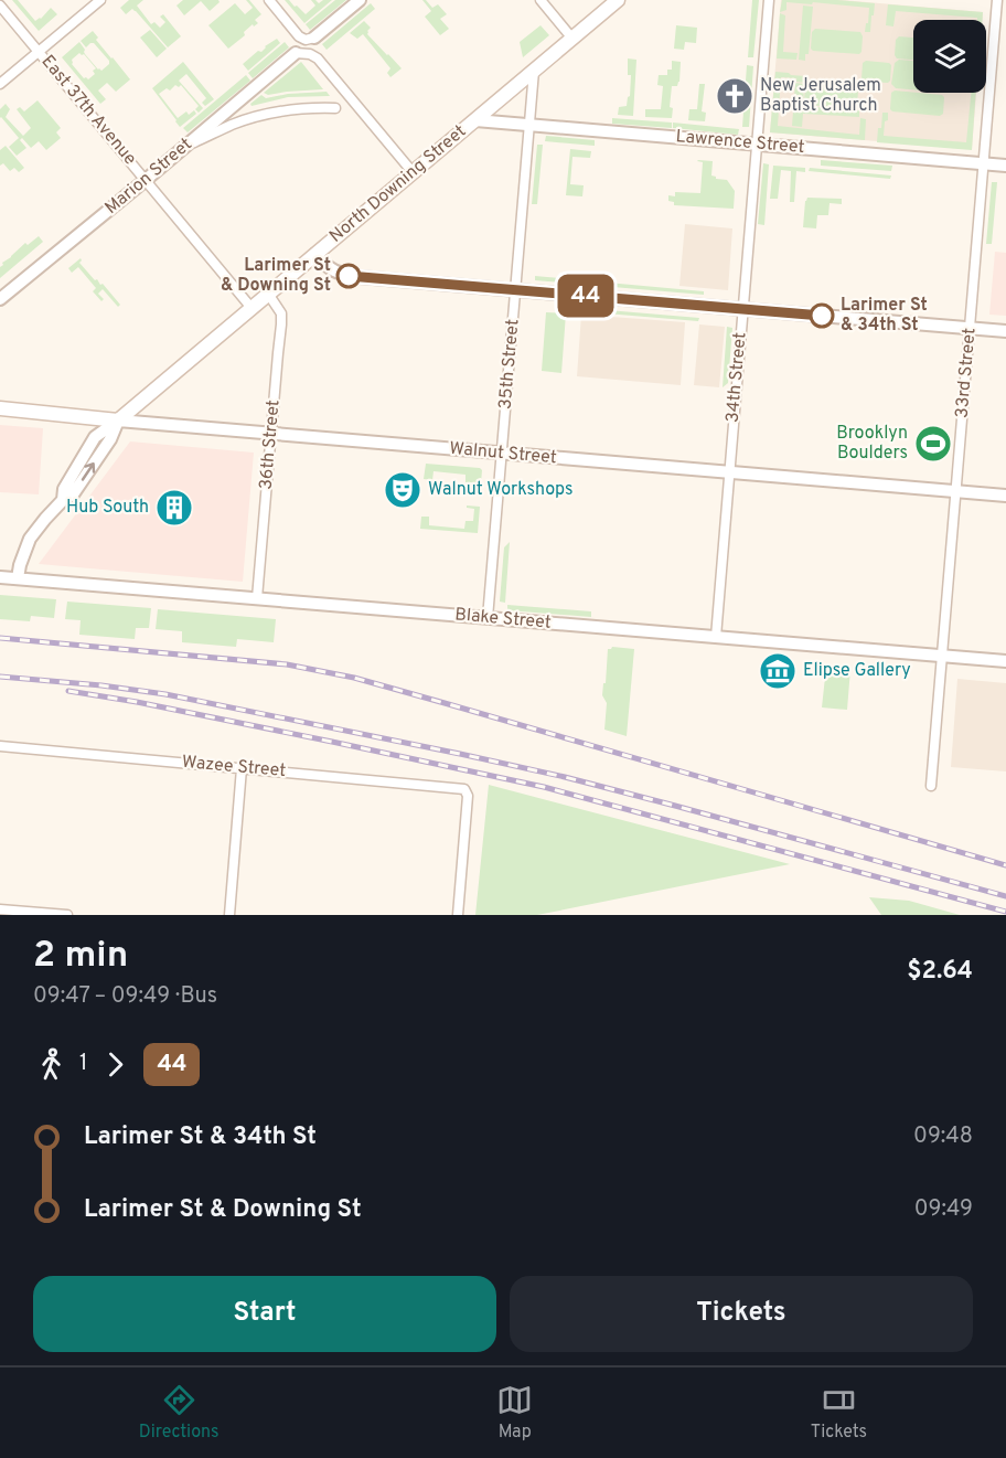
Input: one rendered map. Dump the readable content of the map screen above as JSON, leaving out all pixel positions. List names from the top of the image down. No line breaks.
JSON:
{"streets":{"main road":["North Downing Street","Walnut Street"],"street":["East 37th Avenue","Lawrence Street","Marion Street","35th Street","33rd Street","34th Street","36th Street","Blake Street","Wazee Street"]},"crossings":[["East 37th Avenue","Marion Street"],["East 37th Avenue","North Downing Street"],["Lawrence Street","North Downing Street"],["Lawrence Street","35th Street"],["Lawrence Street","33rd Street"],["Lawrence Street","34th Street"],["North Downing Street","35th Street"],["North Downing Street","36th Street"],["North Downing Street","Walnut Street"],["North Downing Street","Blake Street"],["35th Street","Walnut Street"],["35th Street","Blake Street"],["33rd Street","Walnut Street"],["33rd Street","Blake Street"],["34th Street","Walnut Street"],["34th Street","Blake Street"],["36th Street","Walnut Street"],["36th Street","Blake Street"]],"places":{"church":["New Jerusalem Baptist Church"],"other":["Larimer St & Downing St","Larimer St & 34th St"],"sports":["Brooklyn Boulders"],"theatre":["Walnut Workshops"],"building":["Hub South"],"museum":["Elipse Gallery"]},"lines":["bus line 44"],"page":{"on_map":"44","heading":["2 min","09:47 – 09:49 · Bus","$2.64"],"legs":["1","44"],"list":[{"name":"Larimer St & 34th St","value":"09:48"},{"name":"Larimer St & Downing St","value":"09:49"}],"buttons":["Start","Tickets"],"tabs":["Directions","Map","Tickets"]}}
